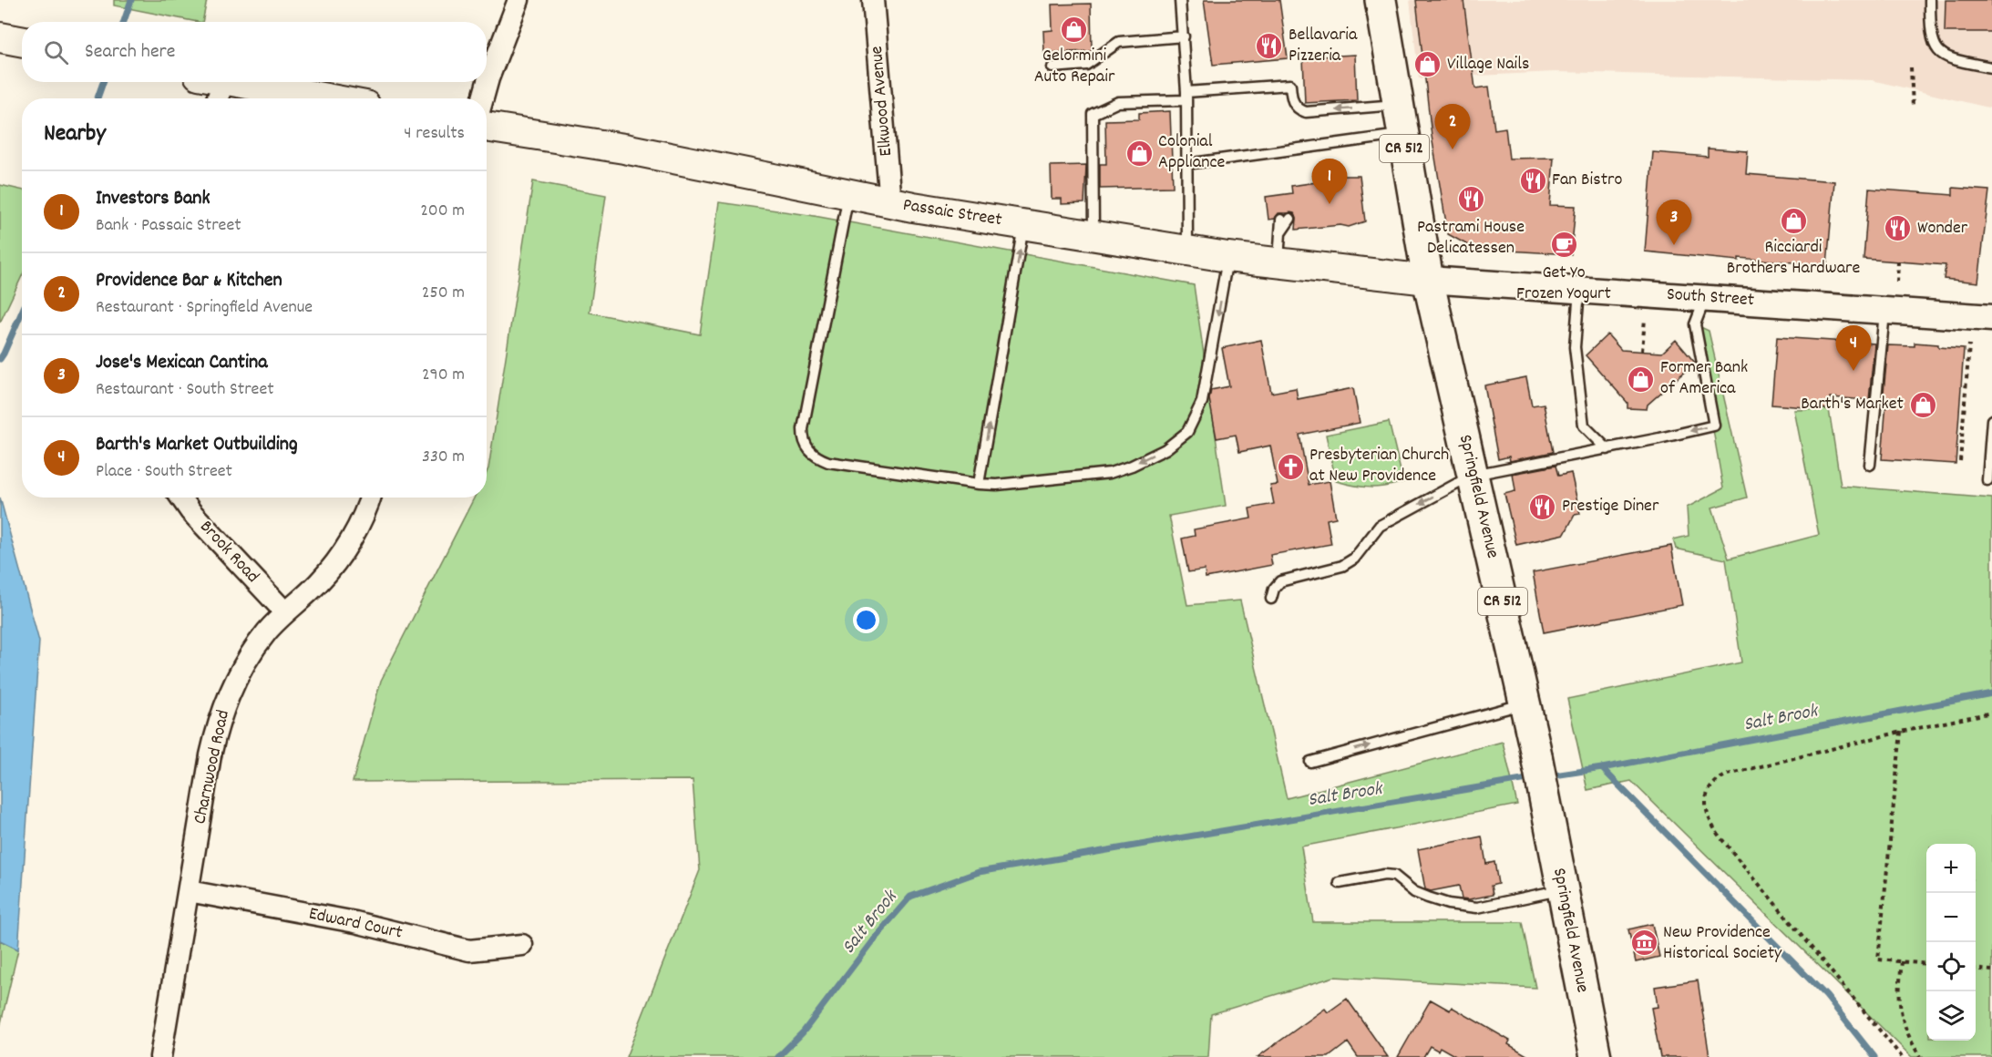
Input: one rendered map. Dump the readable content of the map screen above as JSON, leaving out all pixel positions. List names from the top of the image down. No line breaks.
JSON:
{"streets":{"main road":["CR 512","Passaic Street","Springfield Avenue"],"street":["Elkwood Avenue","South Street","Brook Road","Charnwood Road","Edward Court"]},"crossings":[["Elkwood Avenue","Passaic Street"],["Passaic Street","South Street"],["Passaic Street","Springfield Avenue"],["South Street","Springfield Avenue"],["Brook Road","Charnwood Road"],["Charnwood Road","Edward Court"]],"water":["Salt Brook"],"places":{"shop":["Gelormini Auto Repair","Village Nails","Colonial Appliance","Ricciardi Brothers Hardware","Former Bank of America","Barth's Market"],"restaurant":["Bellavaria Pizzeria","Fan Bistro","Pastrami House Delicatessen","Wonder","Prestige Diner"],"cafe":["Get Yo Frozen Yogurt"],"church":["Presbyterian Church at New Providence"],"museum":["New Providence Historical Society"]},"page":{"search":"Search here","heading":["Nearby","4 results"],"pins":["2","1","3","4"],"list":[{"mark":"1","name":"Investors Bank","note":"Bank · Passaic Street","value":"200 m"},{"mark":"2","name":"Providence Bar & Kitchen","note":"Restaurant · Springfield Avenue","value":"250 m"},{"mark":"3","name":"Jose's Mexican Cantina","note":"Restaurant · South Street","value":"290 m"},{"mark":"4","name":"Barth's Market Outbuilding","note":"Place · South Street","value":"330 m"}],"map_buttons":["+","−"]}}
